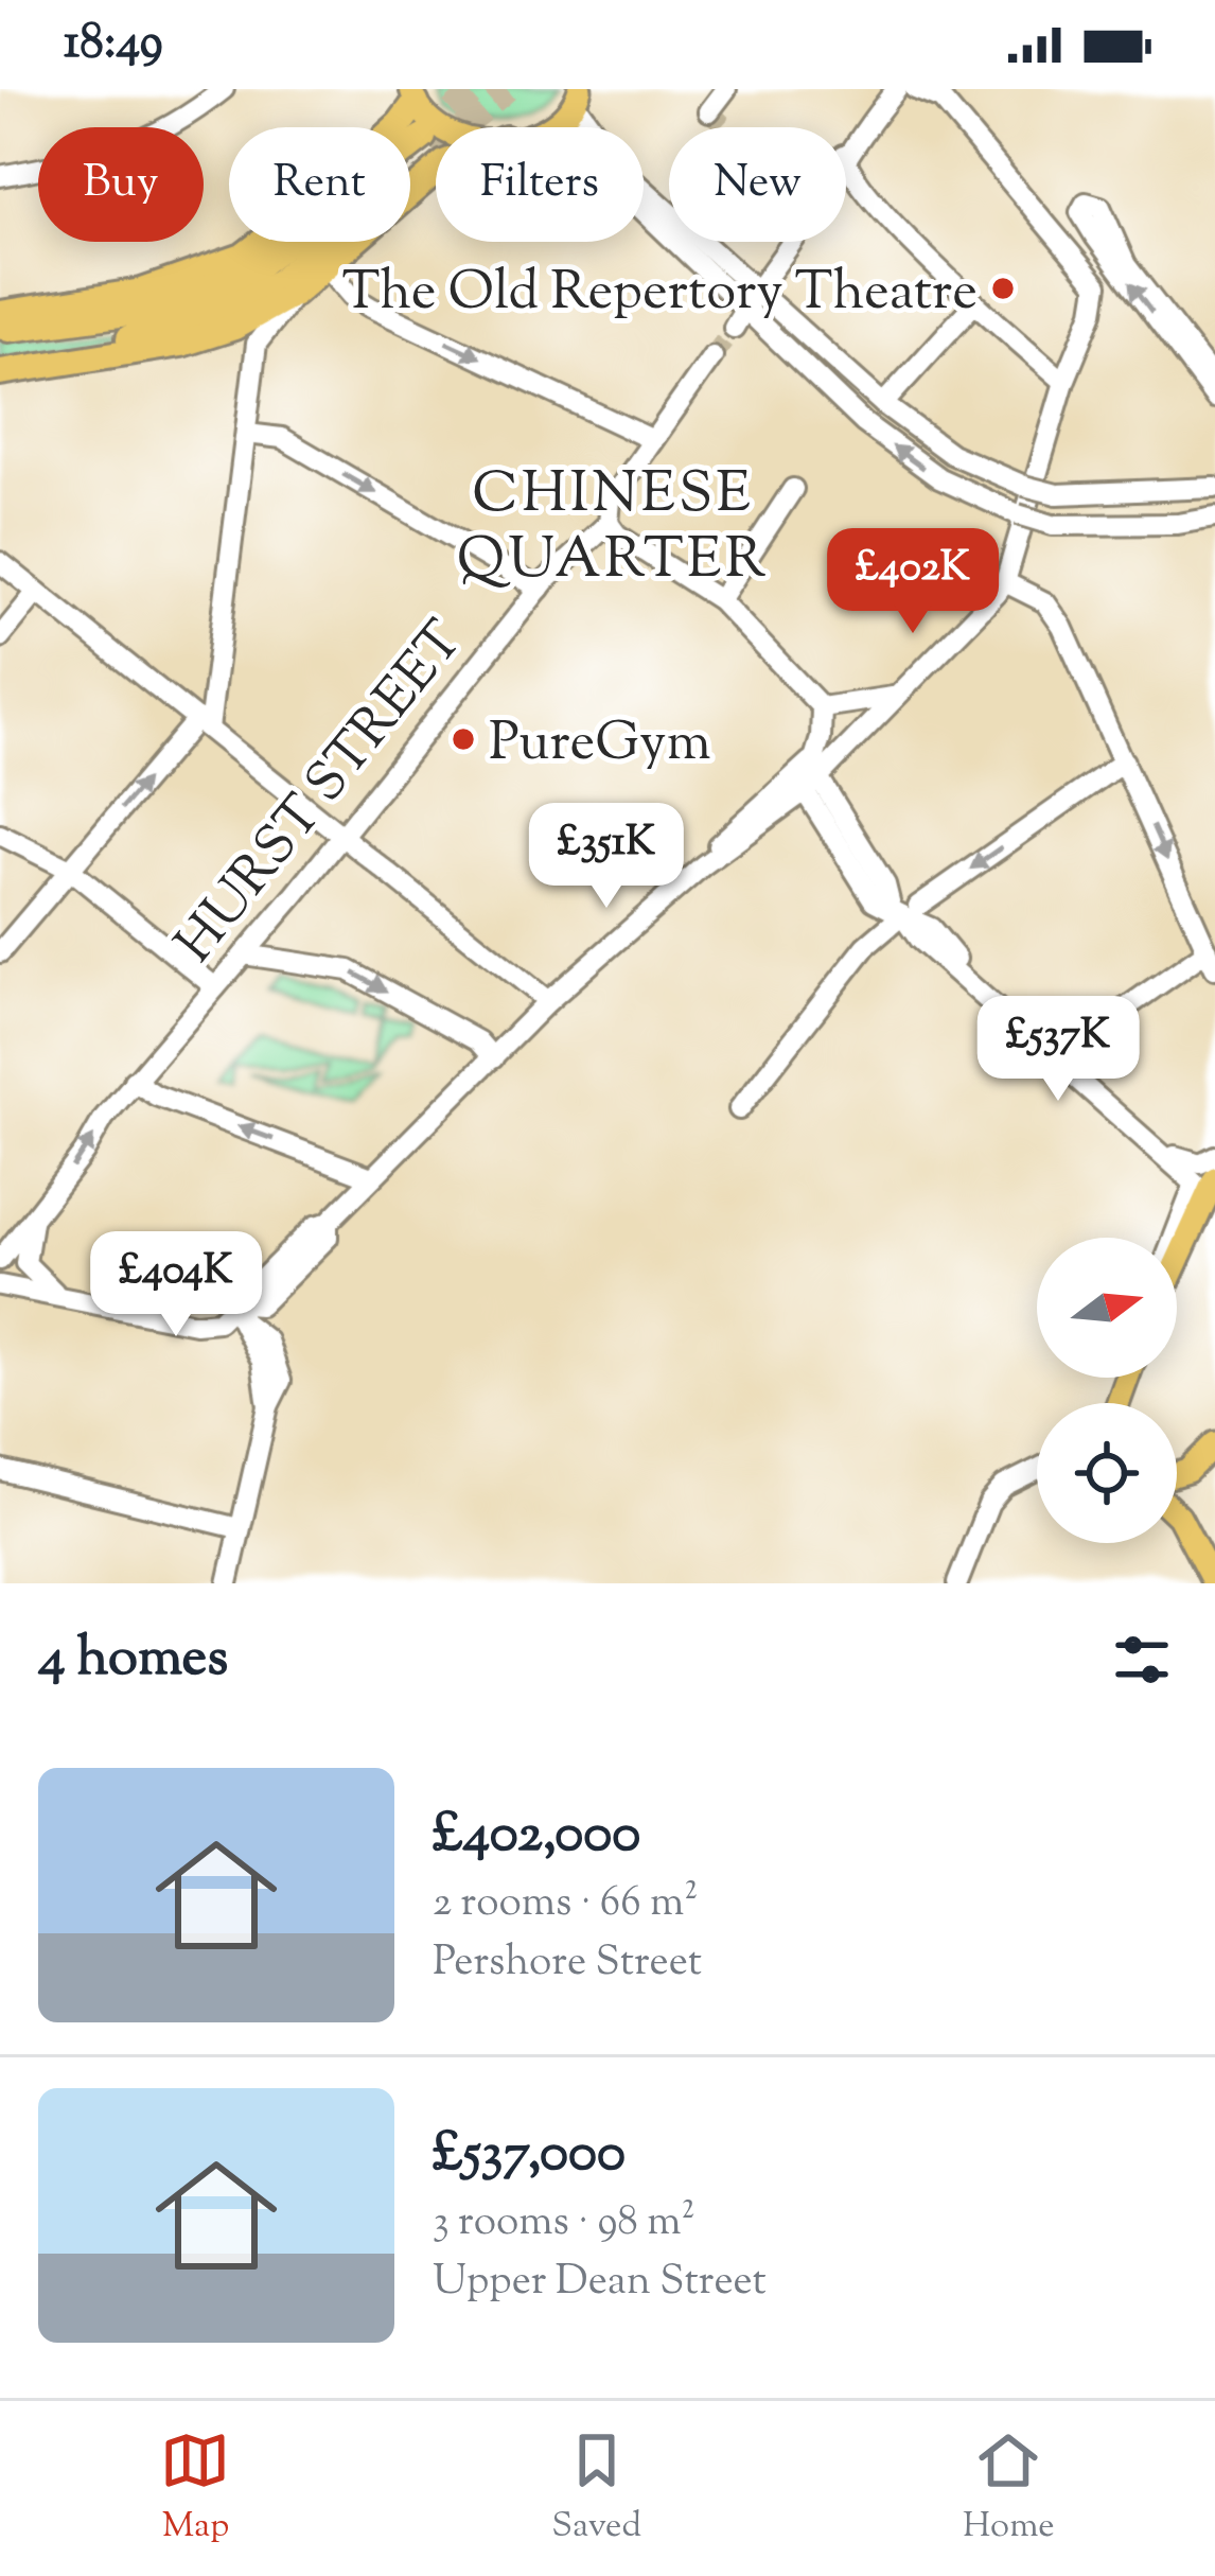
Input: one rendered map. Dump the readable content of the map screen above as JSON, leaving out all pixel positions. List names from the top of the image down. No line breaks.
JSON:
{"streets":{"street":["HURST STREET"]},"districts":["CHINESE QUARTER"],"places":["The Old Repertory Theatre","PureGym"],"north":"right","page":{"status":"18:49","chip":["Buy","Rent","Filters","New"],"price":["£402K","£351K","£537K","£404K"],"heading":"4 homes","list":[{"name":"£402,000","note":"2 rooms · 66 m² · Pershore Street"},{"name":"£537,000","note":"3 rooms · 98 m² · Upper Dean Street"}],"tabs":["Map","Saved","Home"]}}
